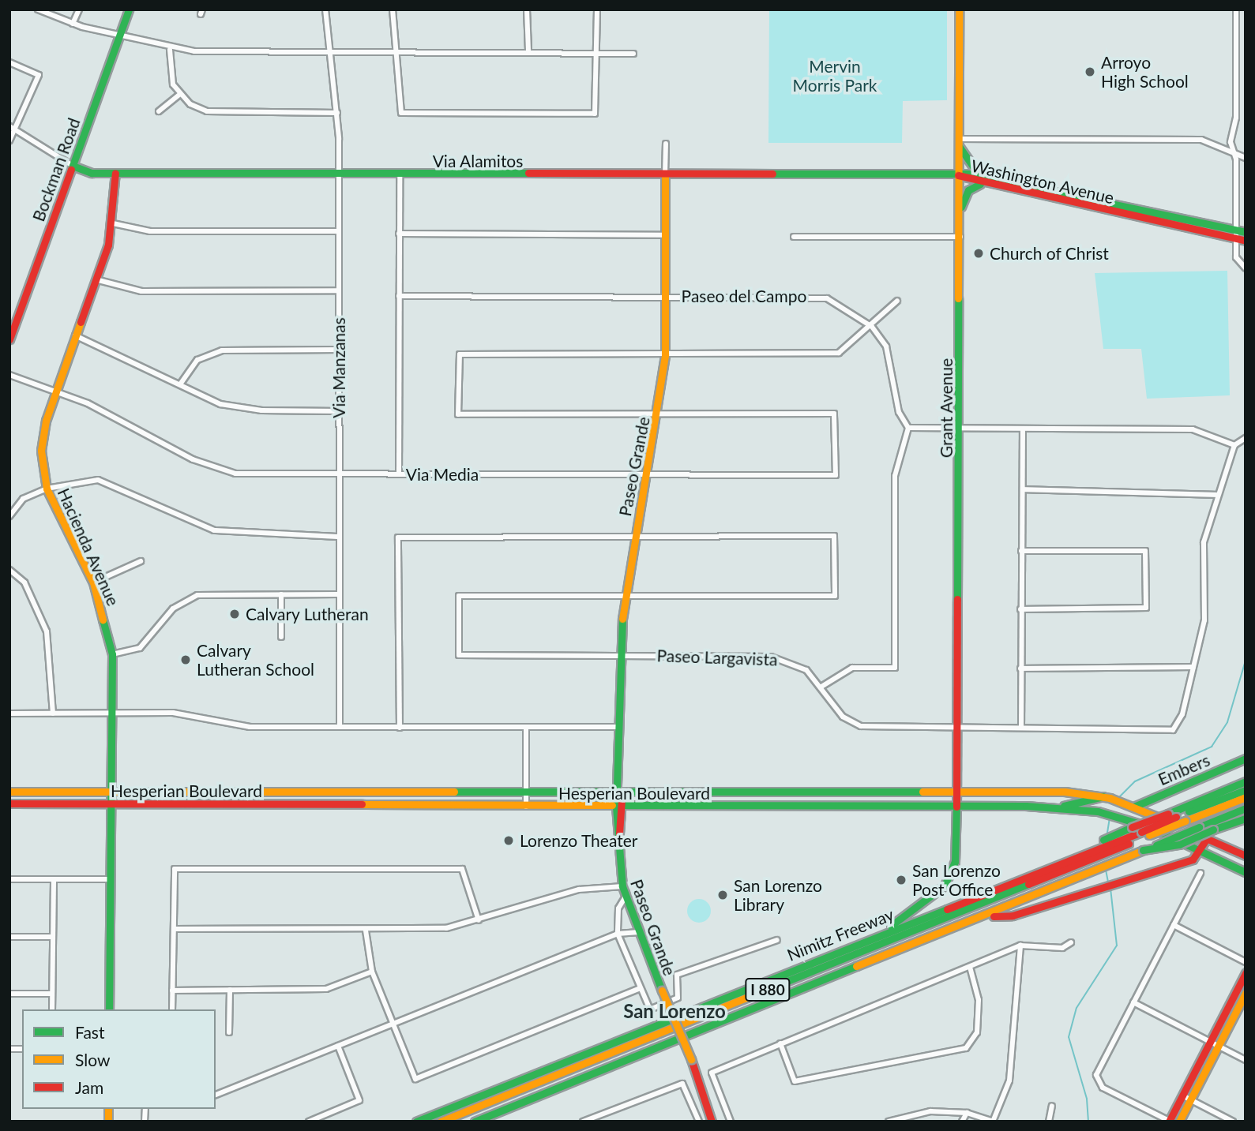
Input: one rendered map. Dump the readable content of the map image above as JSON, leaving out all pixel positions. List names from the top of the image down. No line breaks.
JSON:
{"streets":{"main road":["Via Alamitos","Bockman Road","Washington Avenue","Grant Avenue","Paseo Grande","Hacienda Avenue","Embers","Hesperian Boulevard","Nimitz Freeway","I 880"],"street":["Paseo del Campo","Via Manzanas","Via Media","Paseo Largavista"]},"crossings":[["Via Alamitos","Bockman Road"],["Via Alamitos","Washington Avenue"],["Via Alamitos","Via Manzanas"],["Via Alamitos","Grant Avenue"],["Via Alamitos","Paseo Grande"],["Via Alamitos","Hacienda Avenue"],["Washington Avenue","Grant Avenue"],["Paseo del Campo","Paseo Grande"],["Via Manzanas","Via Media"],["Grant Avenue","Paseo Largavista"],["Grant Avenue","Hesperian Boulevard"],["Grant Avenue","Nimitz Freeway"],["Paseo Grande","Via Media"],["Paseo Grande","Paseo Largavista"],["Paseo Grande","Hesperian Boulevard"],["Via Media","Hacienda Avenue"],["Hacienda Avenue","Hesperian Boulevard"],["Embers","Hesperian Boulevard"],["Nimitz Freeway","I 880"]],"districts":["San Lorenzo"],"parks":["Mervin Morris Park"],"places":["Arroyo High School","Church of Christ","Calvary Lutheran","Calvary Lutheran School","Lorenzo Theater","San Lorenzo Post Office","San Lorenzo Library"],"legend":["Fast","Slow","Jam"]}
